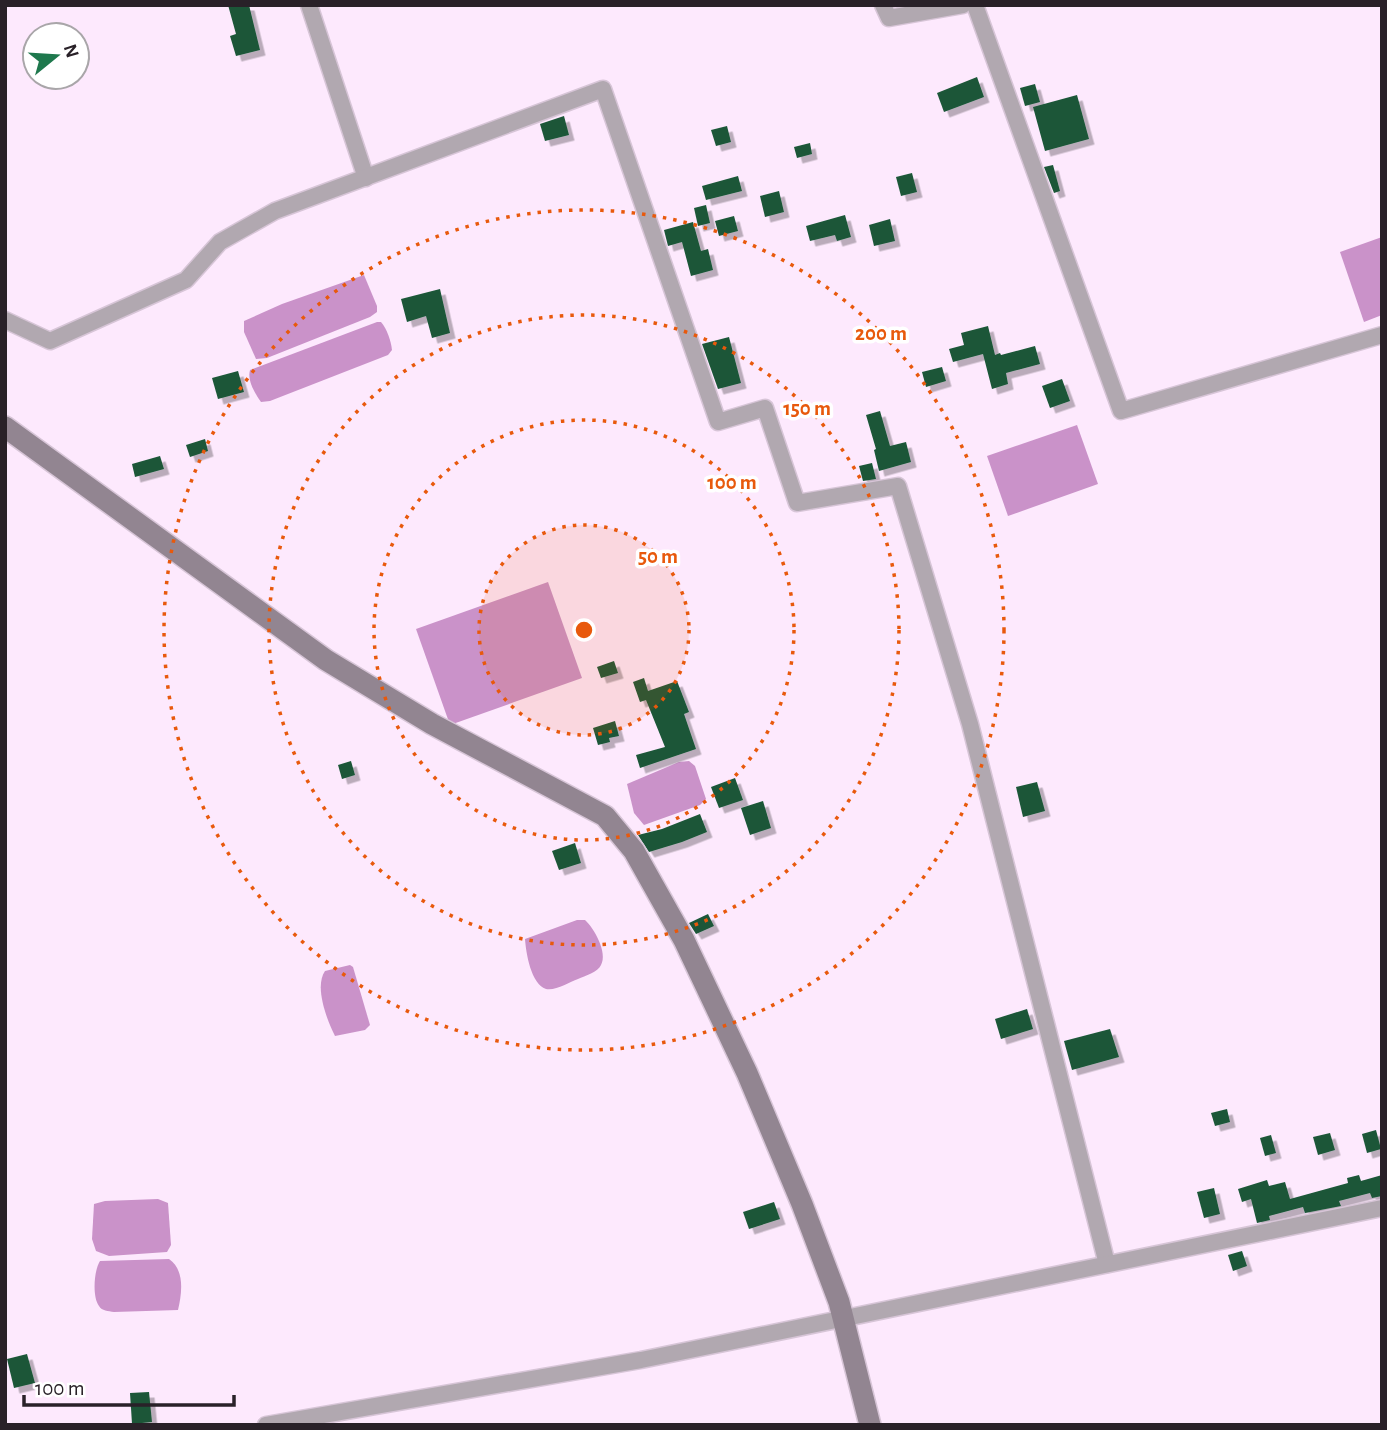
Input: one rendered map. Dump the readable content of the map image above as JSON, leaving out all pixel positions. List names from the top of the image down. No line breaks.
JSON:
{"scale_bar":"100 m","north":"right","rings":["200 m","150 m","100 m","50 m"]}
